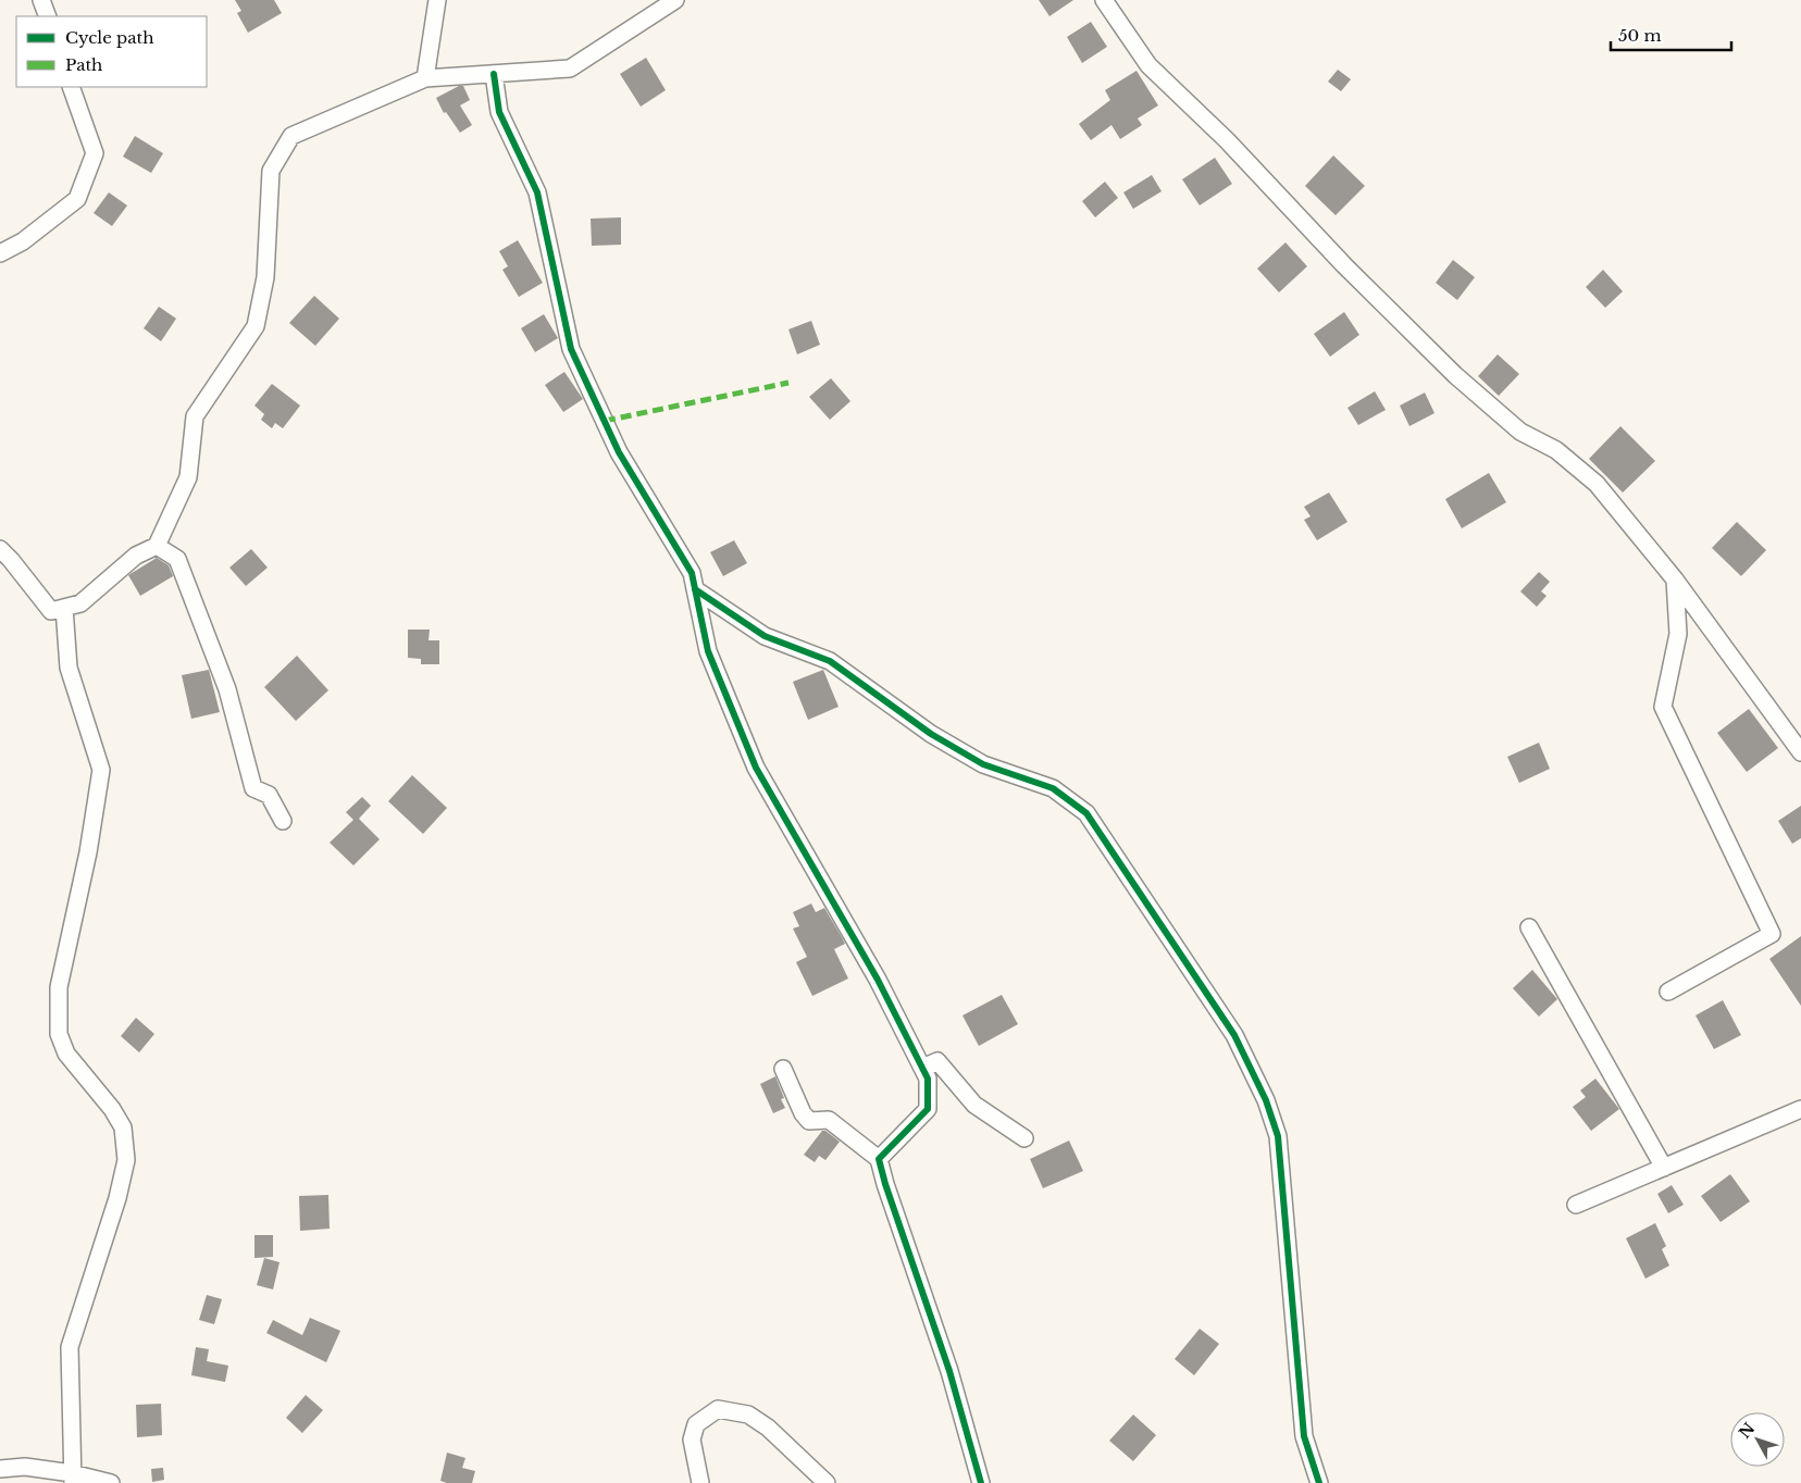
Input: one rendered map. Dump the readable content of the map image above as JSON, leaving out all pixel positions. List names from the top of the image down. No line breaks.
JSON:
{"legend":["Cycle path","Path"],"scale_bar":"50 m","north":"top left"}
